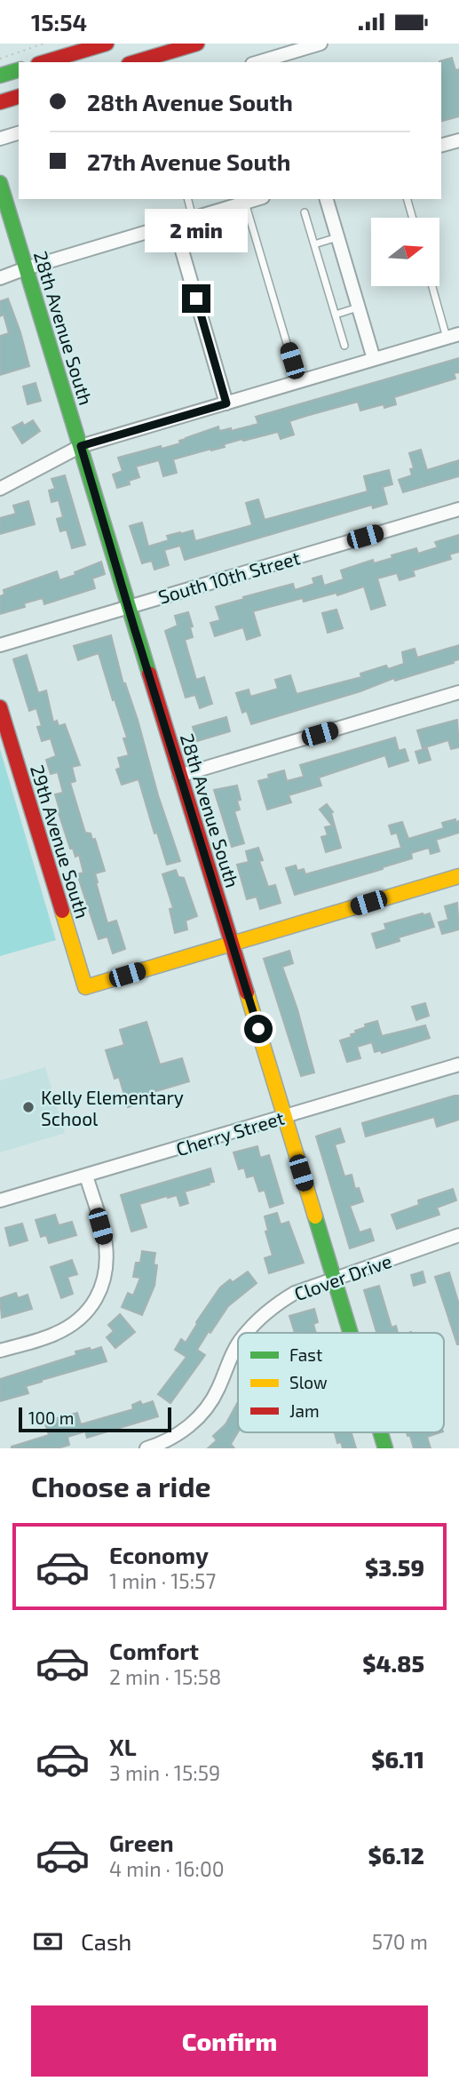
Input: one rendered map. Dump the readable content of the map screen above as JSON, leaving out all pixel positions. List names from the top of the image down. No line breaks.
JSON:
{"streets":{"street":["28th Avenue South","South 10th Street","29th Avenue South","Cherry Street","Clover Drive"]},"crossings":[["28th Avenue South","South 10th Street"],["28th Avenue South","29th Avenue South"],["28th Avenue South","Cherry Street"],["28th Avenue South","Clover Drive"]],"places":["Kelly Elementary School"],"legend":["Fast","Slow","Jam"],"scale_bar":"100 m","north":"right","page":{"status":"15:54","banner":["28th Avenue South","27th Avenue South"],"bubble":"2 min","scale":"100 m","heading":"Choose a ride","list":[{"name":"Economy","note":"1 min · 15:57","value":"$3.59"},{"name":"Comfort","note":"2 min · 15:58","value":"$4.85"},{"name":"XL","note":"3 min · 15:59","value":"$6.11"},{"name":"Green","note":"4 min · 16:00","value":"$6.12"}],"pay":["Cash","570 m"],"buttons":"Confirm"}}
